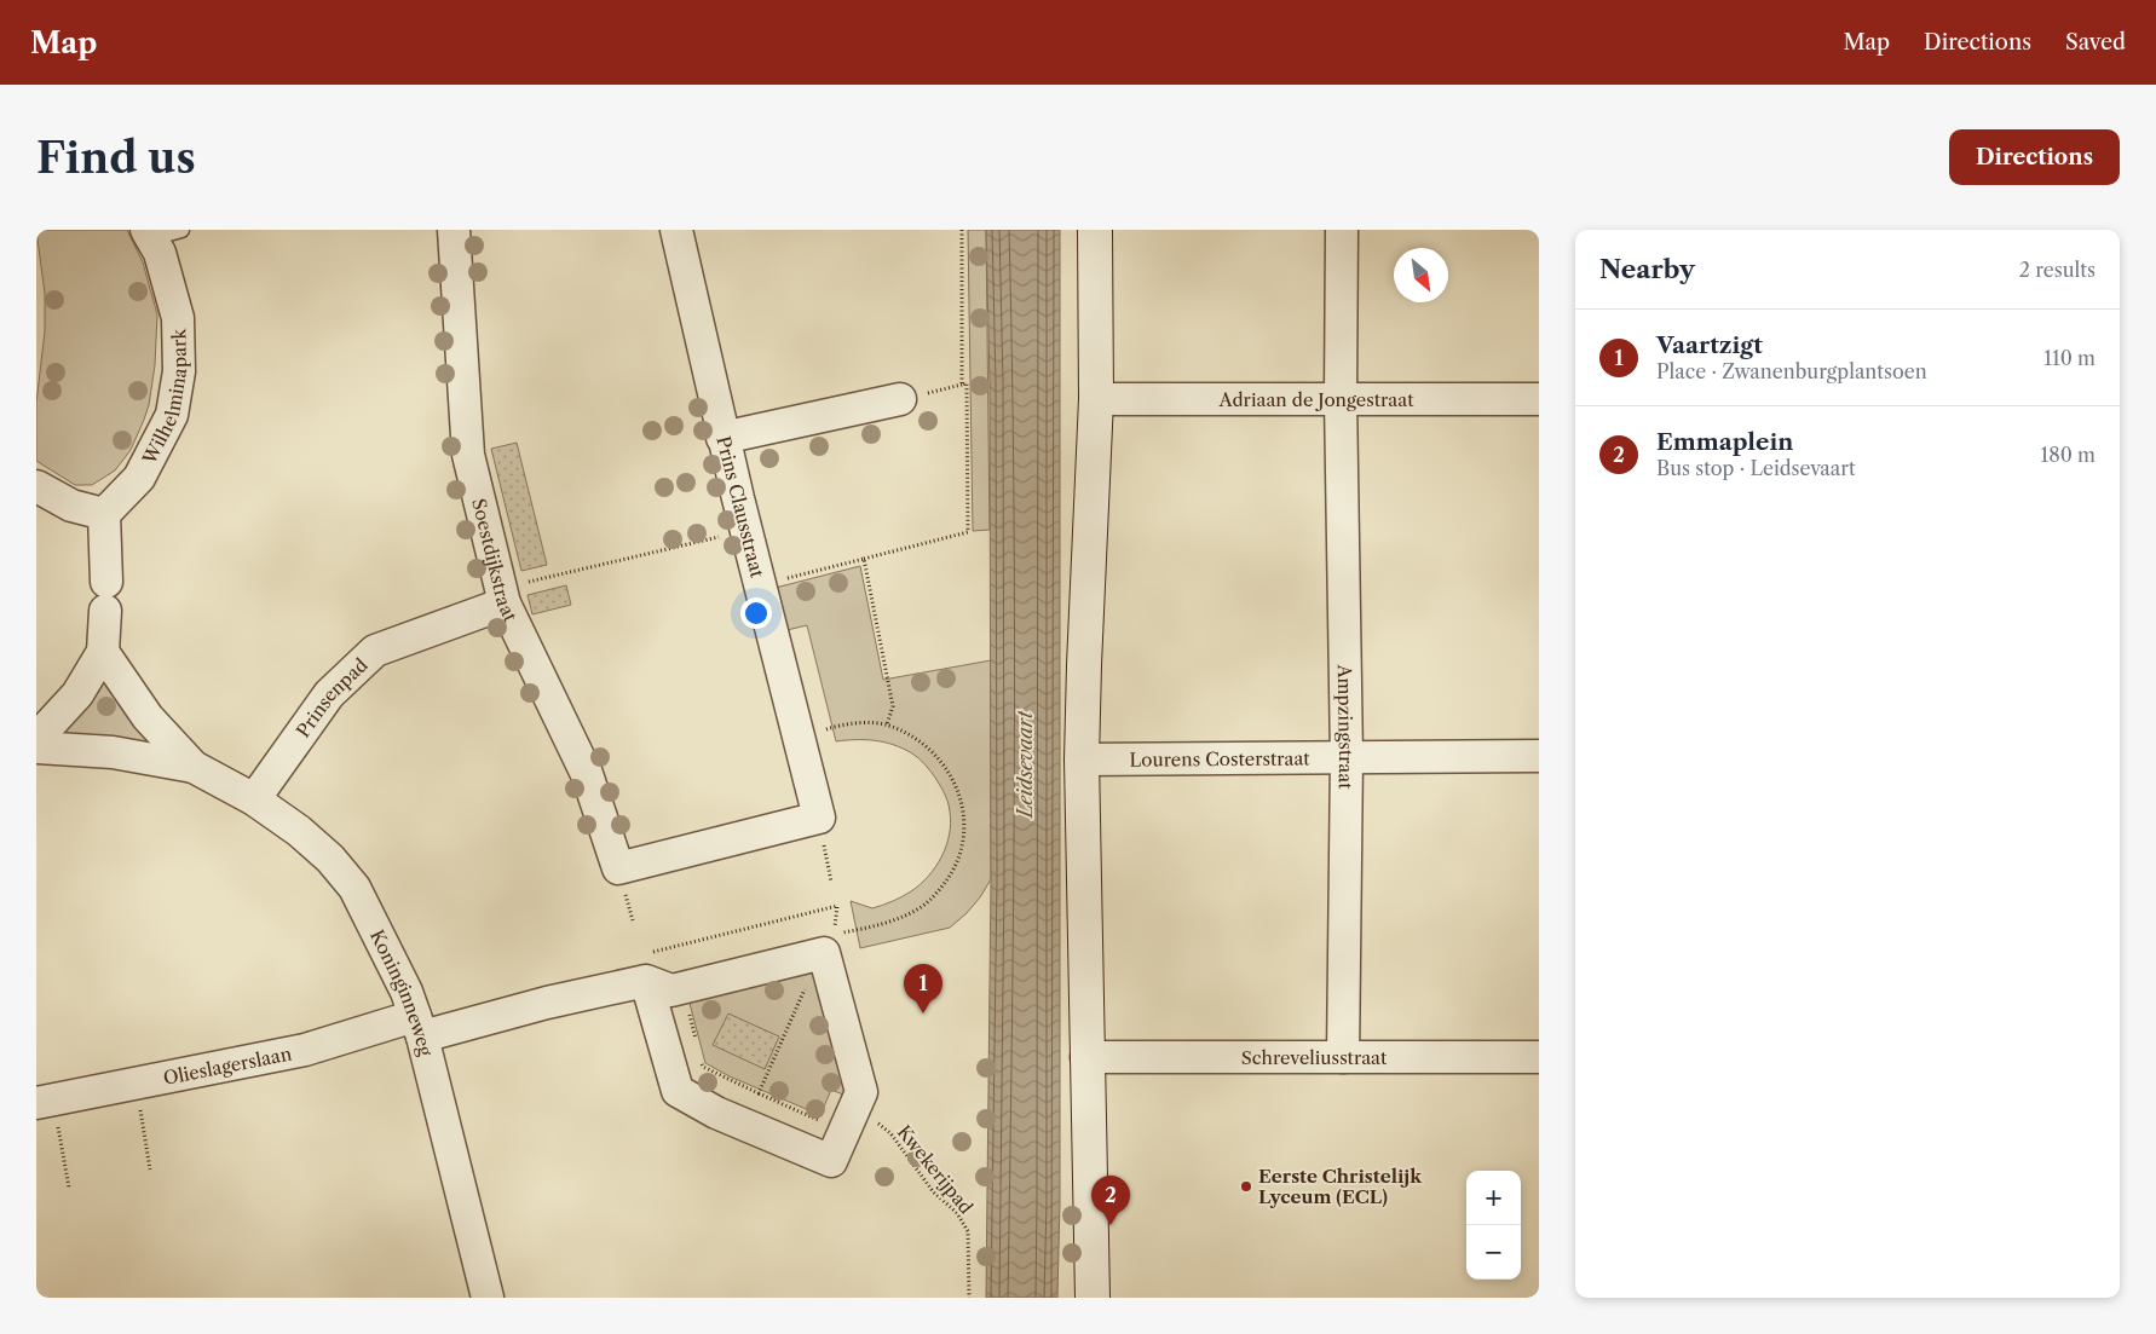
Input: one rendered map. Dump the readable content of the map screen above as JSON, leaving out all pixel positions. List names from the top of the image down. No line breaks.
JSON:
{"streets":{"street":["Wilhelminapark","Adriaan de Jongestraat","Prins Clausstraat","Soestdijkstraat","Prinsenpad","Ampzingstraat","Lourens Costerstraat","Koninginneweg","Schreveliusstraat","Olieslagerslaan"],"path":["Kwekerijpad"]},"crossings":[["Adriaan de Jongestraat","Ampzingstraat"],["Prins Clausstraat","Soestdijkstraat"],["Soestdijkstraat","Prinsenpad"],["Prinsenpad","Koninginneweg"],["Ampzingstraat","Lourens Costerstraat"],["Ampzingstraat","Schreveliusstraat"],["Koninginneweg","Olieslagerslaan"]],"water":["Leidsevaart"],"places":["Eerste Christelijk Lyceum (ECL)"],"north":"bottom right","page":{"header":"Map","nav":["Map","Directions","Saved"],"buttons":"Directions","title":"Find us","heading":["Nearby","2 results"],"list":[{"mark":"1","name":"Vaartzigt","note":"Place · Zwanenburgplantsoen","value":"110 m"},{"mark":"2","name":"Emmaplein","note":"Bus stop · Leidsevaart","value":"180 m"}],"pins":["1","2"],"map_buttons":["+","−"]}}
